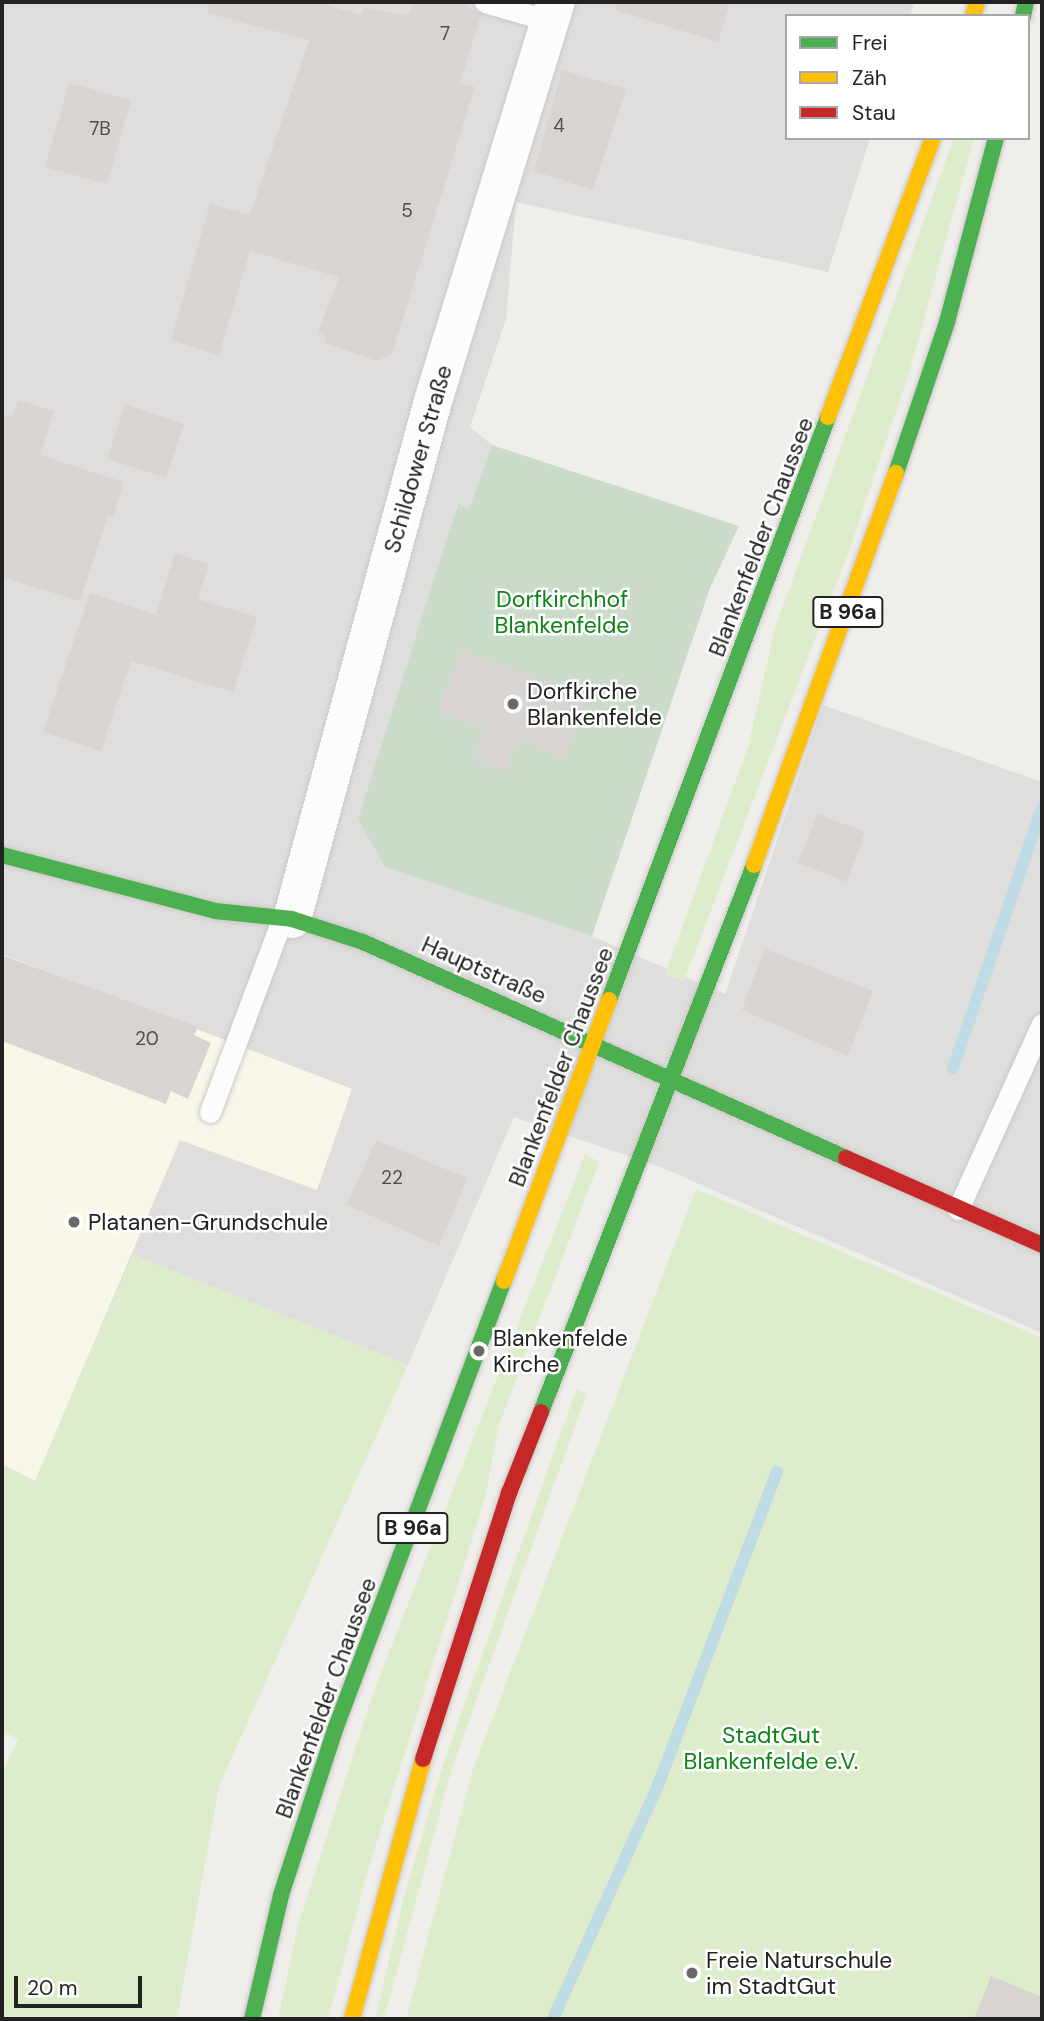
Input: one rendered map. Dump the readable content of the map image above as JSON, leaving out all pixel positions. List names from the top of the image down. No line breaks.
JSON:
{"streets":{"main road":["Blankenfelder Chaussee","B 96a","Hauptstraße"],"street":["Schildower Straße"]},"crossings":[["Schildower Straße","Hauptstraße"],["Blankenfelder Chaussee","Hauptstraße"],["B 96a","Hauptstraße"]],"parks":["Dorfkirchhof Blankenfelde","StadtGut Blankenfelde e.V."],"places":["Dorfkirche Blankenfelde","Platanen-Grundschule","Blankenfelde Kirche","Freie Naturschule im StadtGut"],"house_numbers":["7","4","7B","5","20","22"],"legend":["Frei","Zäh","Stau"],"scale_bar":"20 m"}
